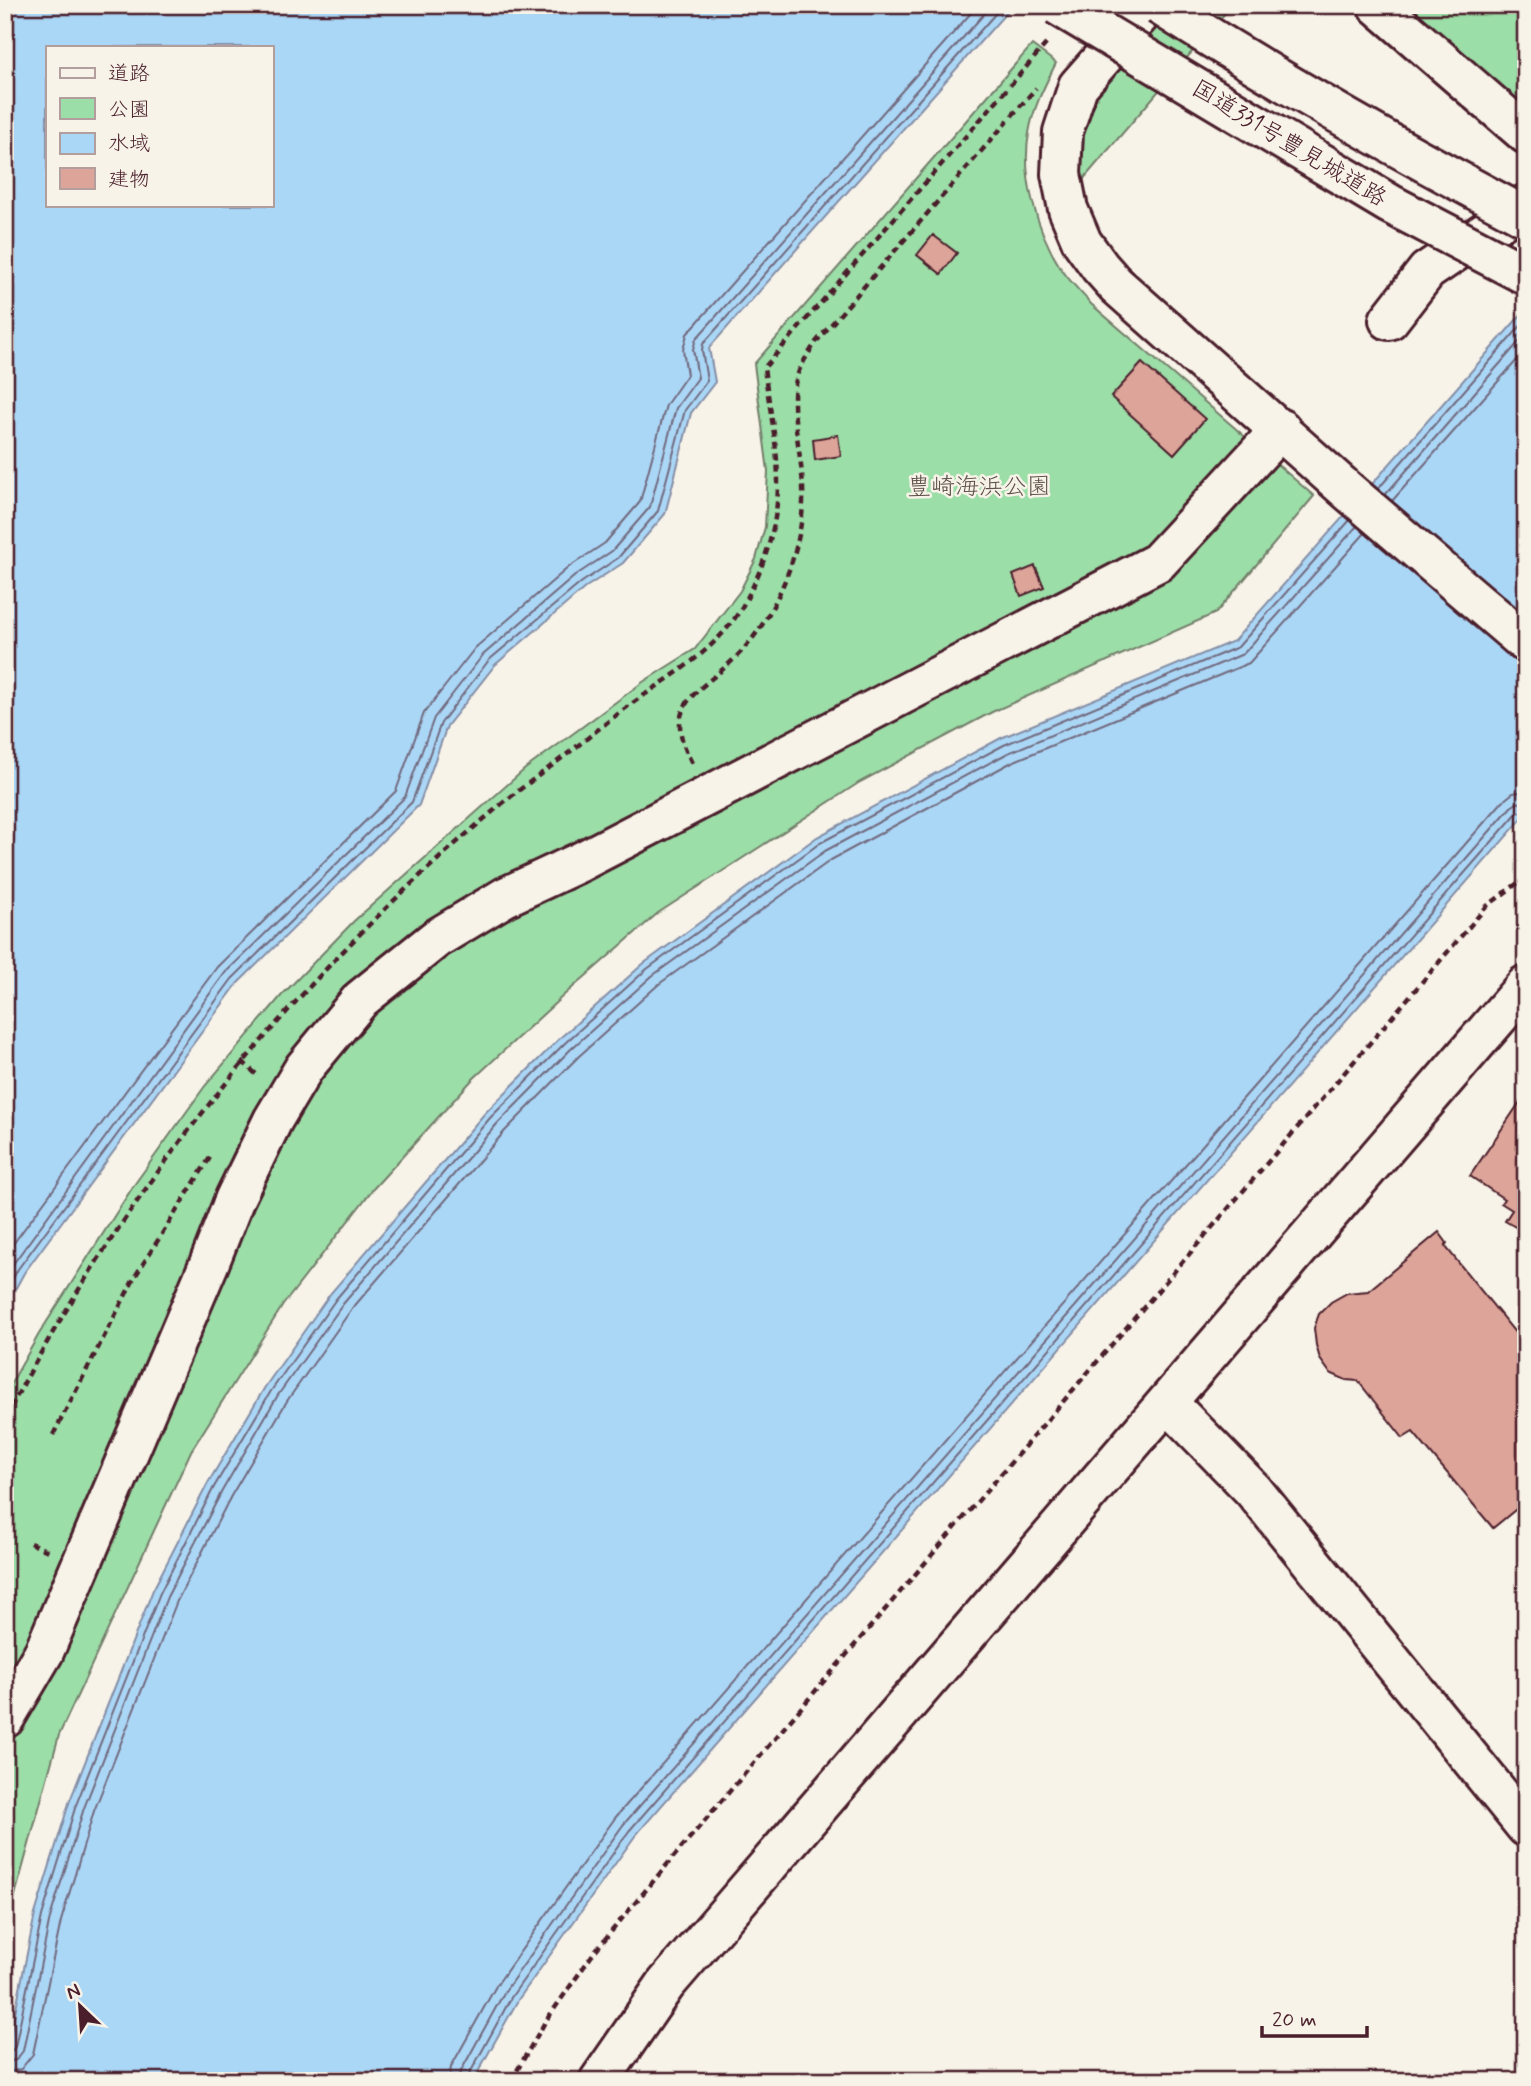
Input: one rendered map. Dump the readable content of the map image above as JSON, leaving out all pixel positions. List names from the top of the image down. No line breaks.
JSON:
{"streets":{"main road":["国道331号豊見城道路"]},"parks":["豊崎海浜公園"],"legend":["道路","公園","水域","建物"],"scale_bar":"20 m","north":"top left"}
